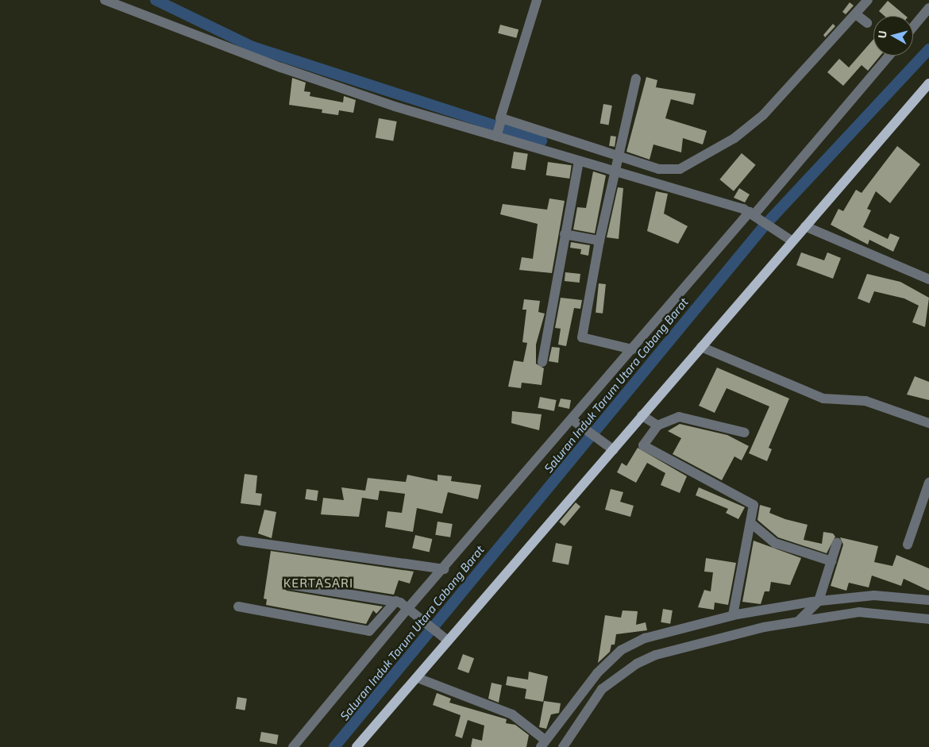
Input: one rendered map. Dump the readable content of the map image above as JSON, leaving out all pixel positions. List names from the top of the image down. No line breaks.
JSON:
{"districts":["KERTASARI"],"water":["Saluran Induk Tarum Utara Cabang Barat"],"north":"left"}
